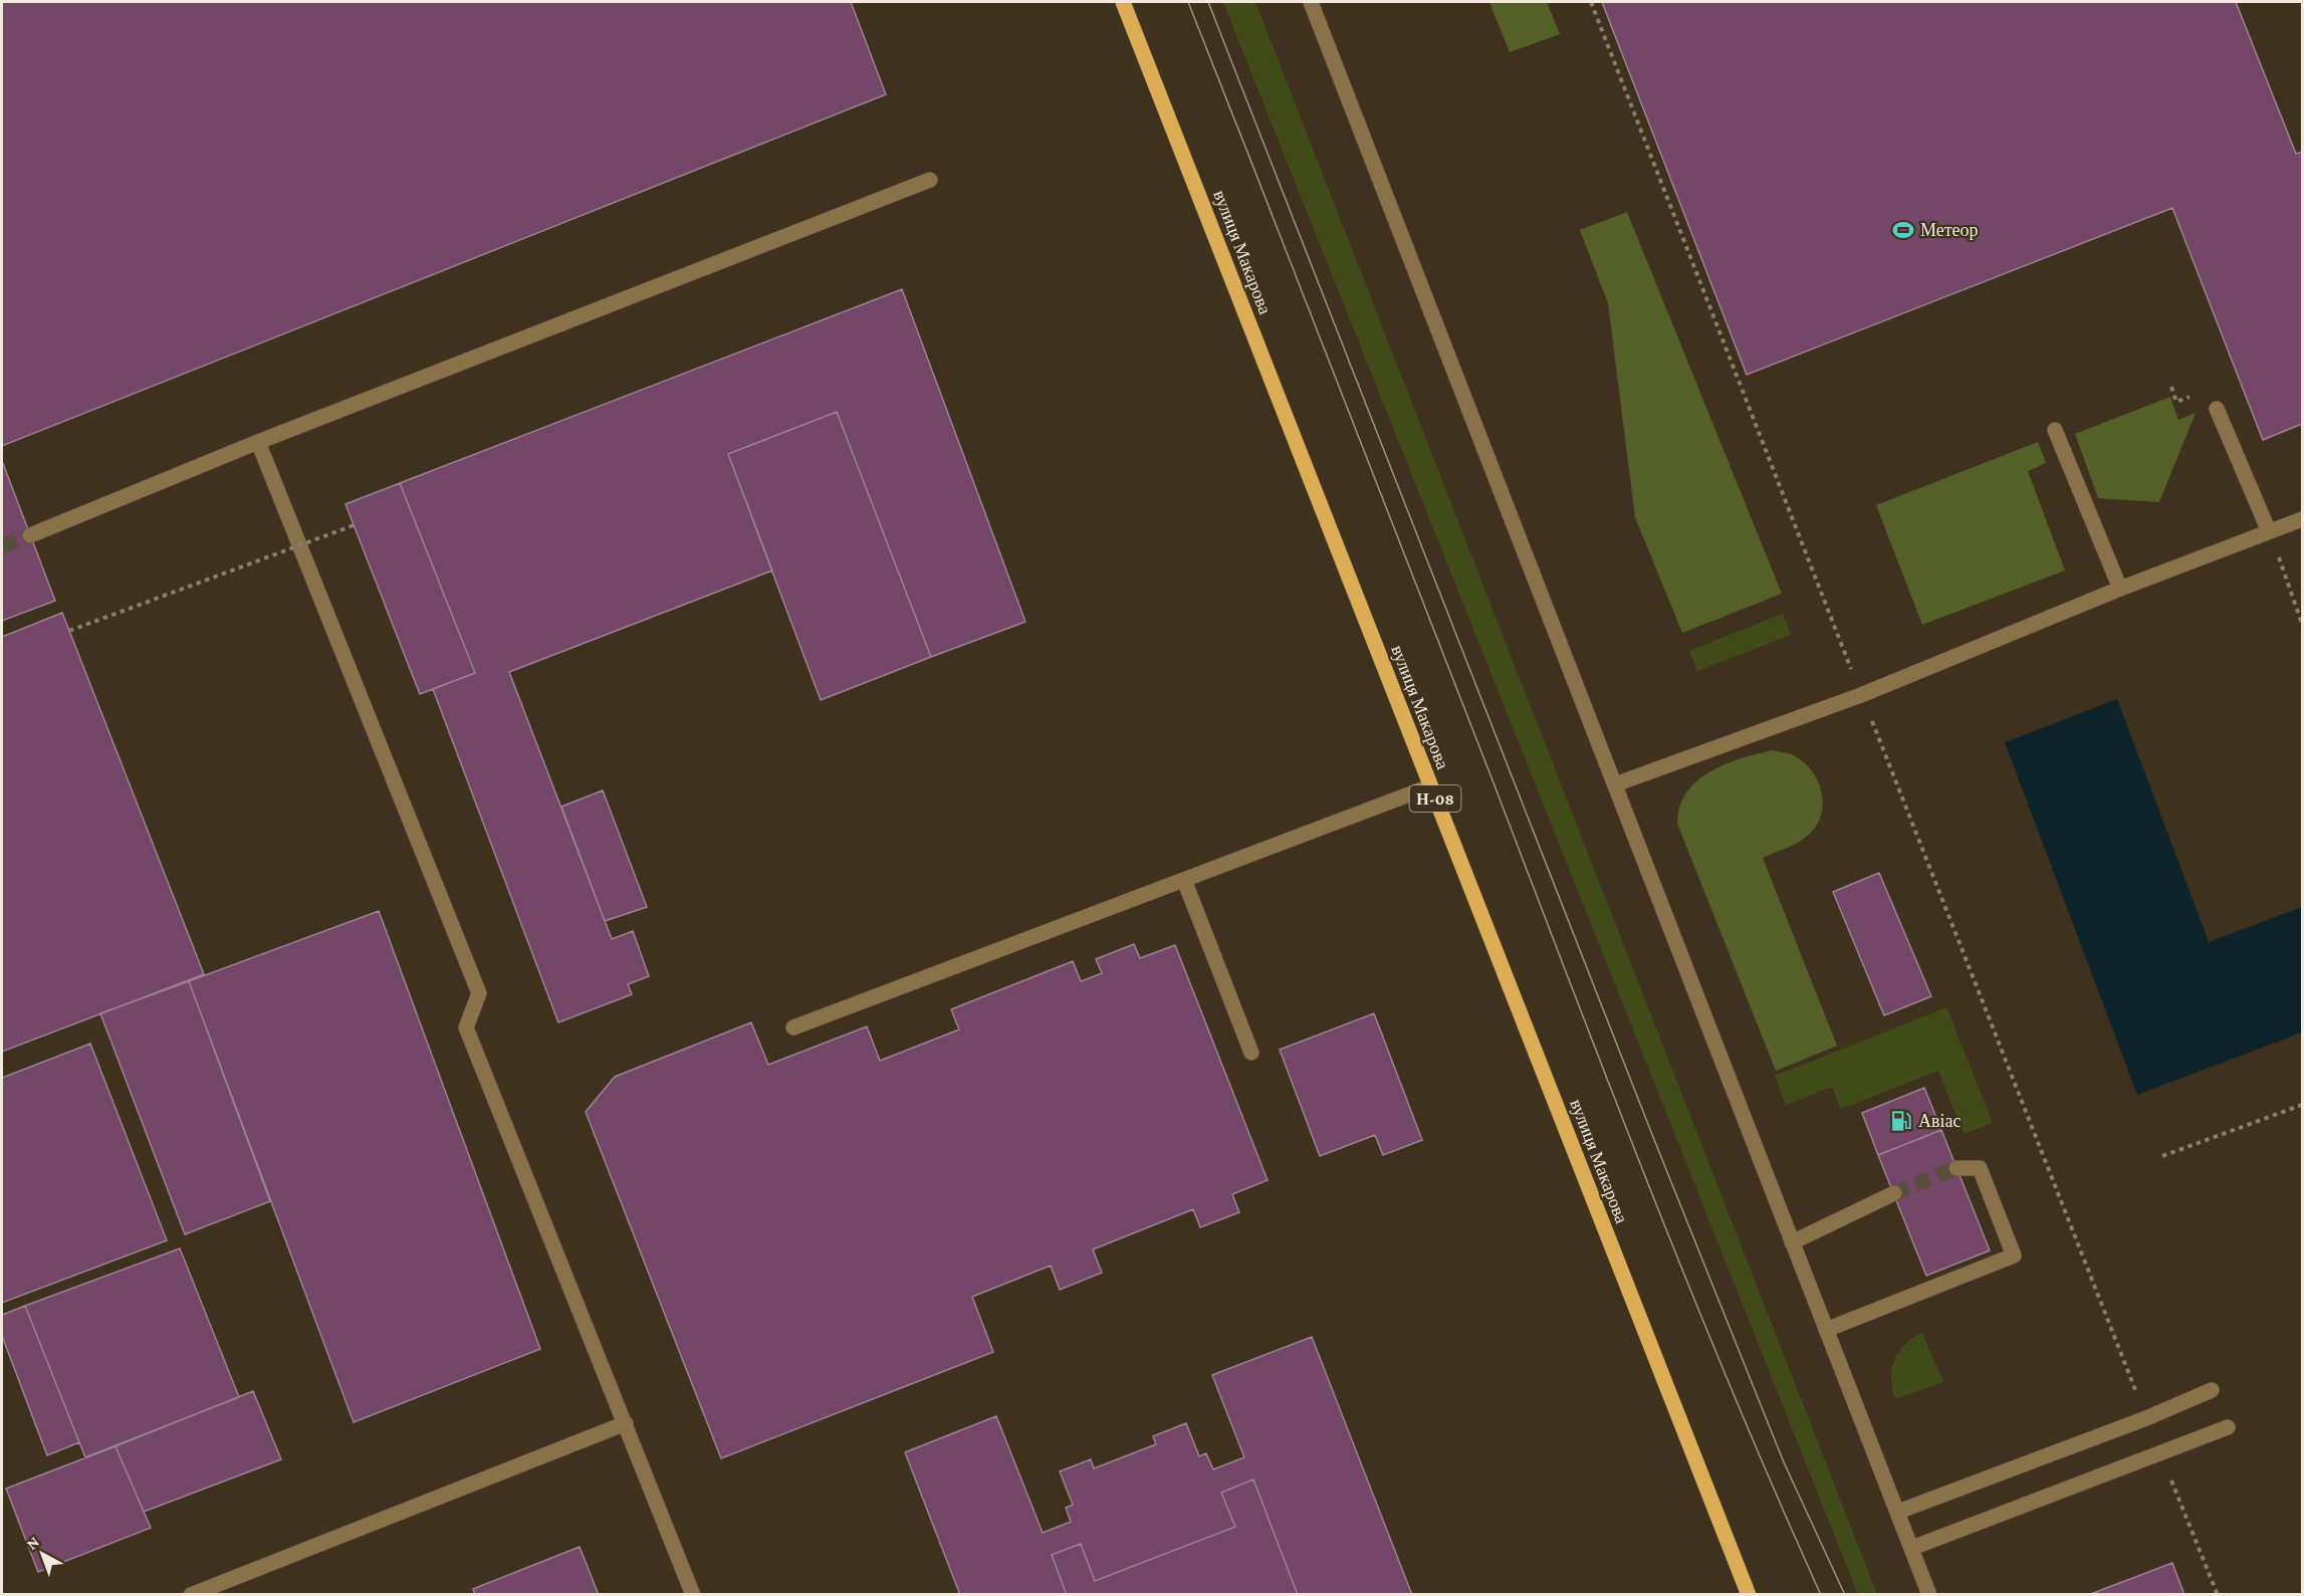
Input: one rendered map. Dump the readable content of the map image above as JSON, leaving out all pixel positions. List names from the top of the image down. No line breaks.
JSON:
{"streets":{"main road":["вулиця Макарова","Н-08"]},"places":{"sports":["Метеор"],"fuel station":["Авіас"]},"north":"top left"}
